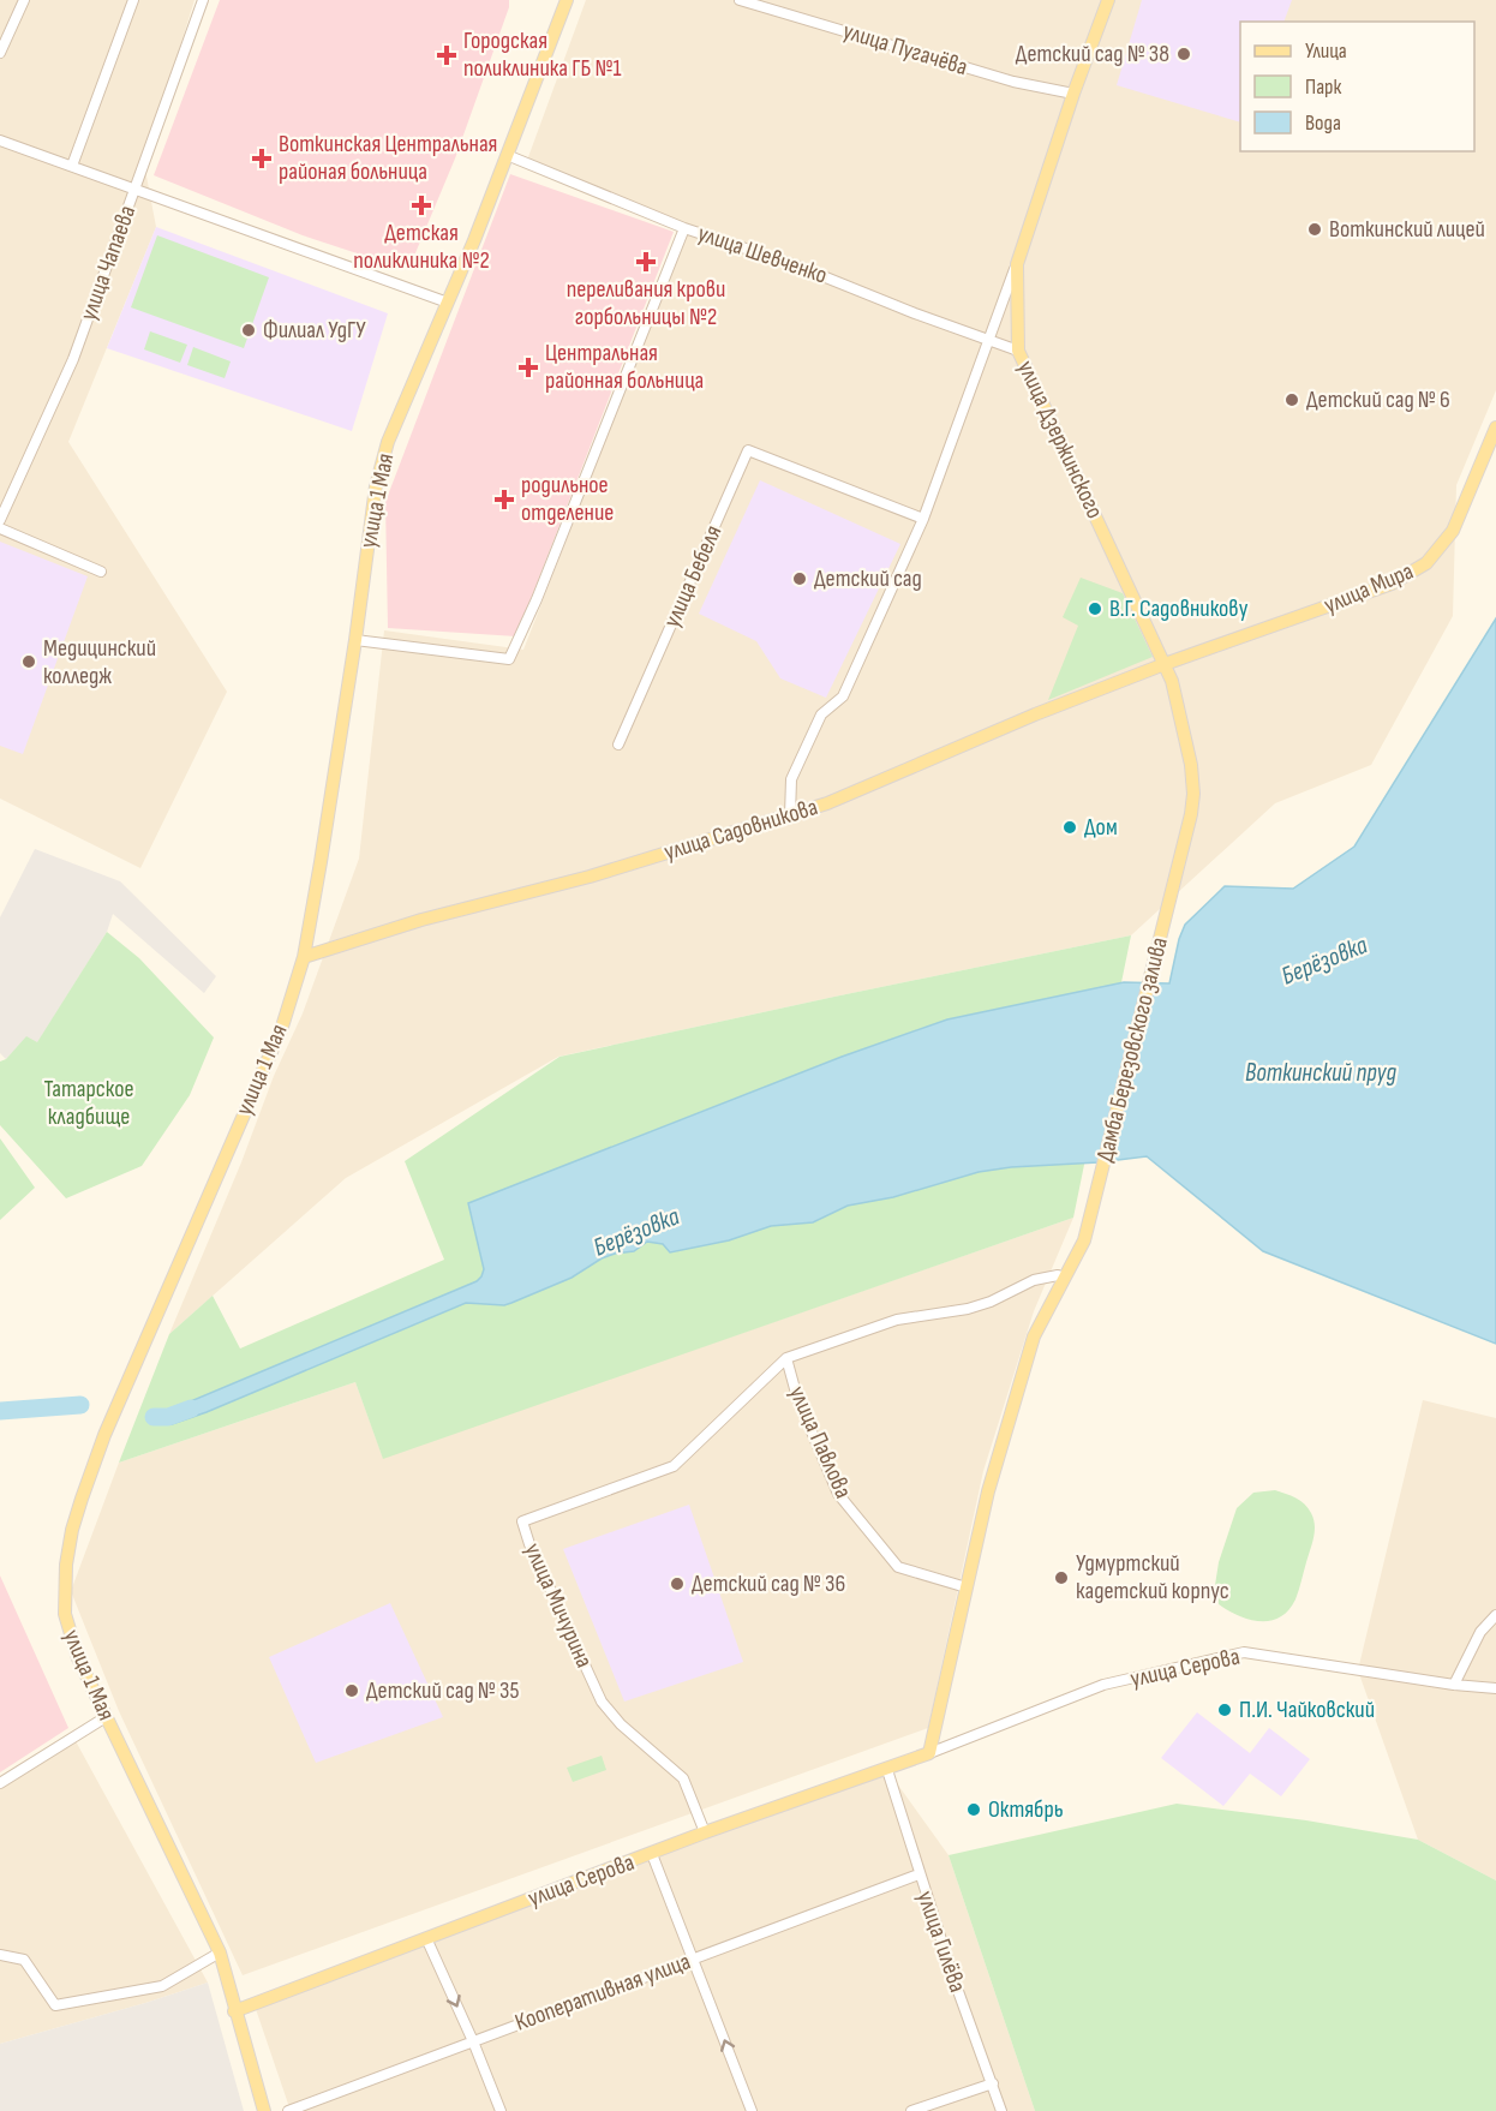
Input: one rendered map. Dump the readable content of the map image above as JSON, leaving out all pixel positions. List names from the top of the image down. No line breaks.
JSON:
{"streets":{"main road":["улица Дзержинского","улица 1 Мая","улица Мира","улица Садовникова","Дамба Березовского залива","улица Серова"],"street":["улица Пугачёва","улица Шевченко","улица Чапаева","улица Бебеля","улица Павлова","улица Мичурина","улица Гилёва","Кооперативная улица"]},"crossings":[["улица Пугачёва","улица Дзержинского"],["улица Шевченко","улица Дзержинского"],["улица Шевченко","улица 1 Мая"],["улица Дзержинского","улица Мира"],["улица Дзержинского","улица Садовникова"],["улица Дзержинского","Дамба Березовского залива"],["улица 1 Мая","улица Садовникова"],["улица 1 Мая","улица Серова"],["улица Мира","улица Садовникова"],["Дамба Березовского залива","улица Павлова"],["улица Павлова","улица Мичурина"],["улица Мичурина","улица Серова"],["улица Серова","улица Гилёва"],["улица Гилёва","Кооперативная улица"]],"water":["Берёзовка","Воткинский пруд"],"parks":["Татарское кладбище"],"places":{"other":["Детский сад № 38","Воткинский лицей","Филиал УдГУ","Детский сад № 6","Детский сад","В.Г. Садовникову","Медицинский колледж","Дом","Удмуртский кадетский корпус","Детский сад № 36","Детский сад № 35","П.И. Чайковский","Октябрь"],"health":["Городская поликлиника ГБ №1","Воткинская Центральная районая больница","Детская поликлиника №2","переливания крови горбольницы №2","Центральная районная больница","родильное отделение"]},"legend":["Улица","Парк","Вода"]}
